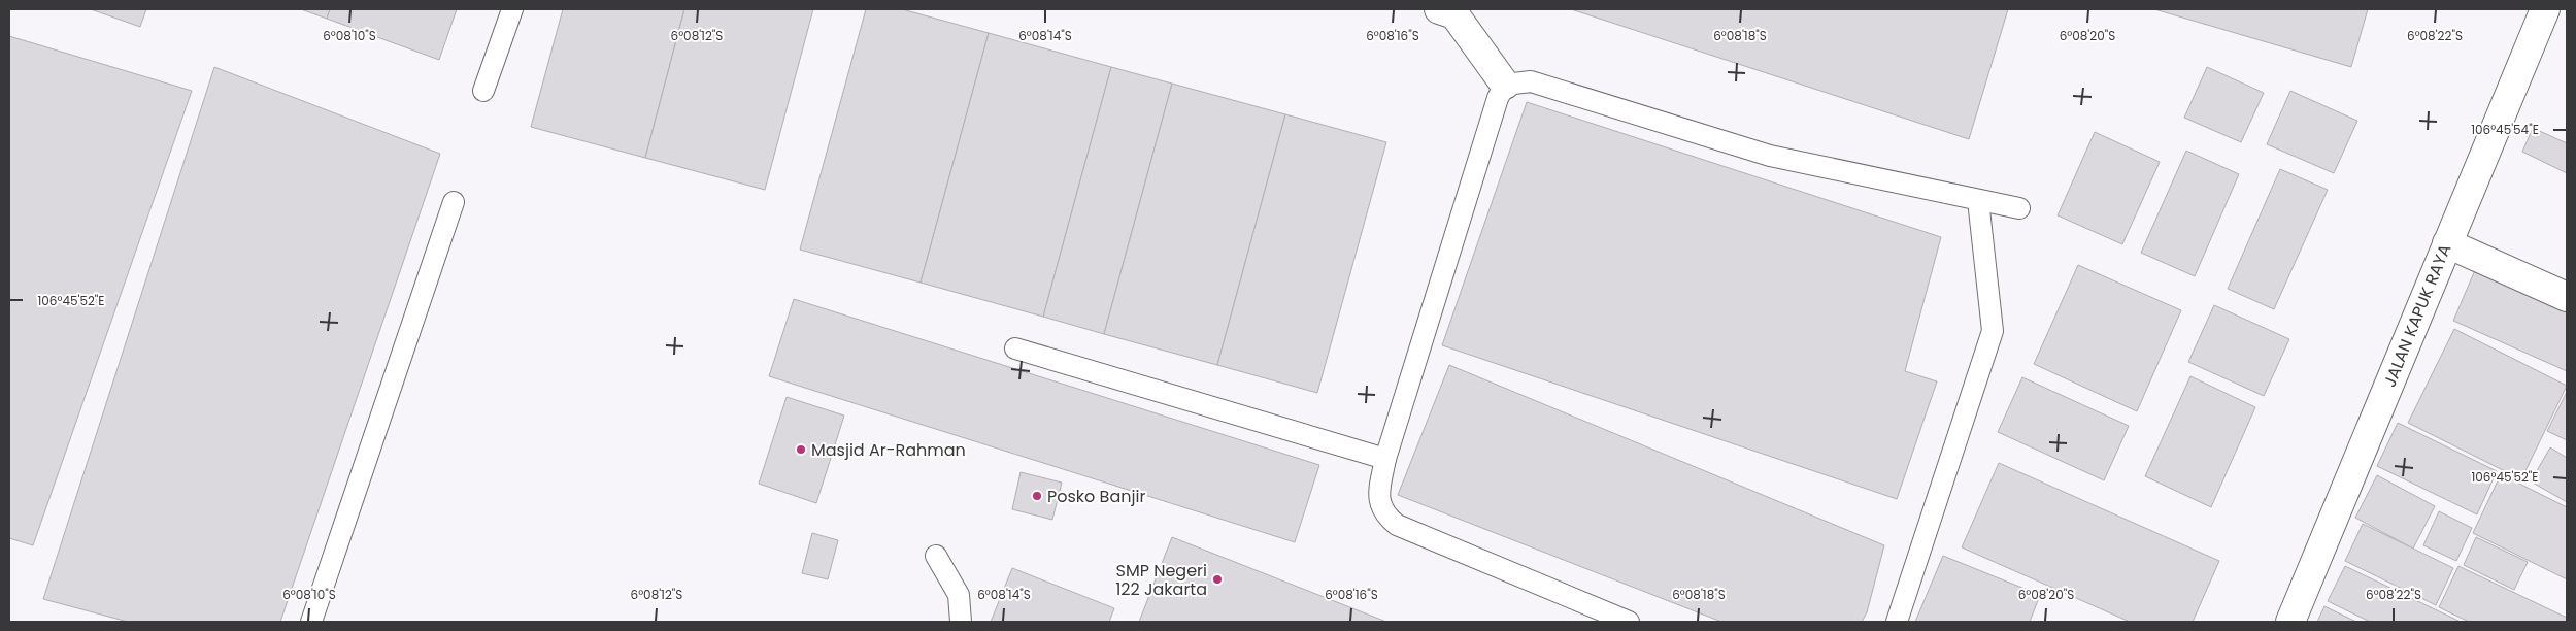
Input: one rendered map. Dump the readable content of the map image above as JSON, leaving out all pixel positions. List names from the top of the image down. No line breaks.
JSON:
{"streets":{"main road":["JALAN KAPUK RAYA"]},"places":["Masjid Ar-Rahman","Posko Banjir","SMP Negeri 122 Jakarta"],"coordinates":["6°08'10\"S","6°08'12\"S","6°08'14\"S","6°08'16\"S","6°08'18\"S","6°08'20\"S","6°08'22\"S","106°45'54\"E","106°45'52\"E"]}
